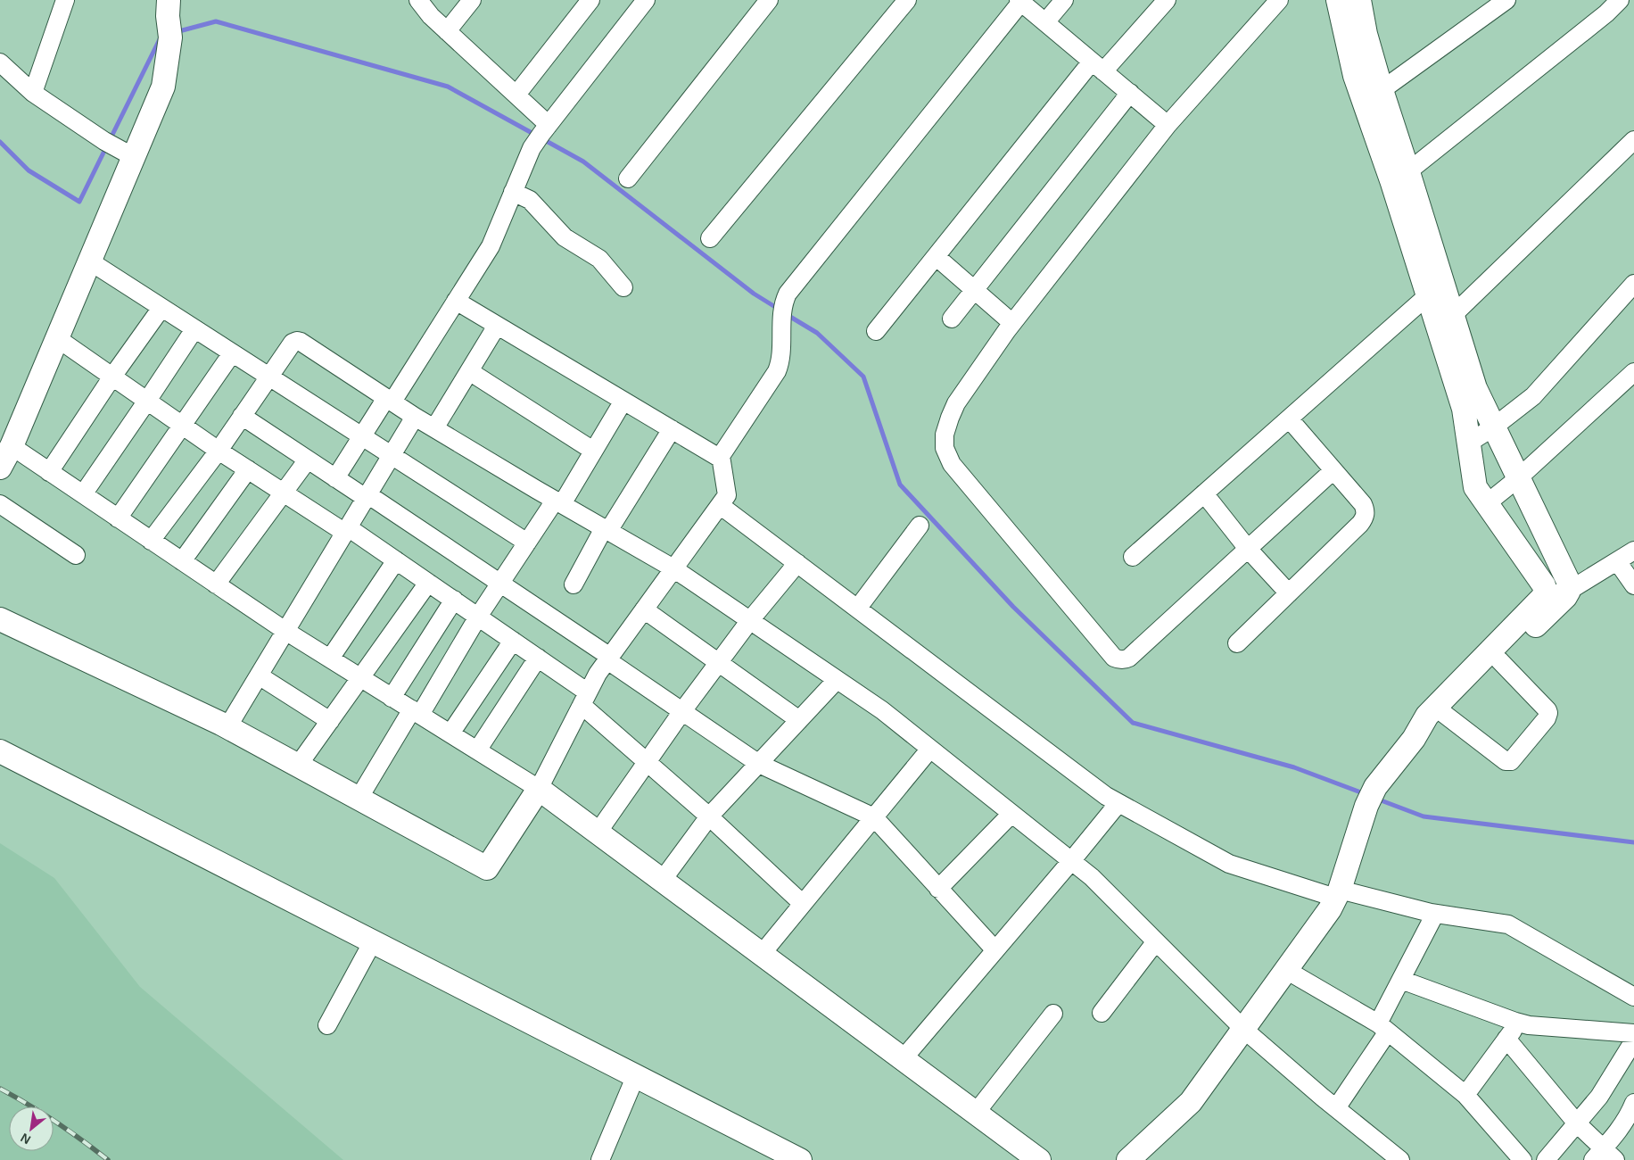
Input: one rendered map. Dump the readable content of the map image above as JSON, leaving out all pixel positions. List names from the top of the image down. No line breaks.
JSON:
{"north":"bottom left"}
